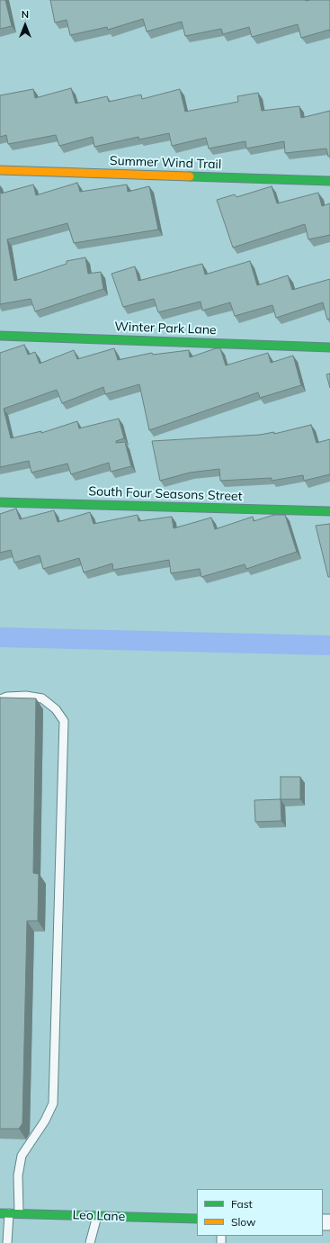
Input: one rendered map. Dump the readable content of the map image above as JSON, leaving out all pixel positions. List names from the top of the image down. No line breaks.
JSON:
{"streets":{"street":["Summer Wind Trail","Winter Park Lane","South Four Seasons Street","Leo Lane"]},"legend":["Fast","Slow"],"north":"top"}
